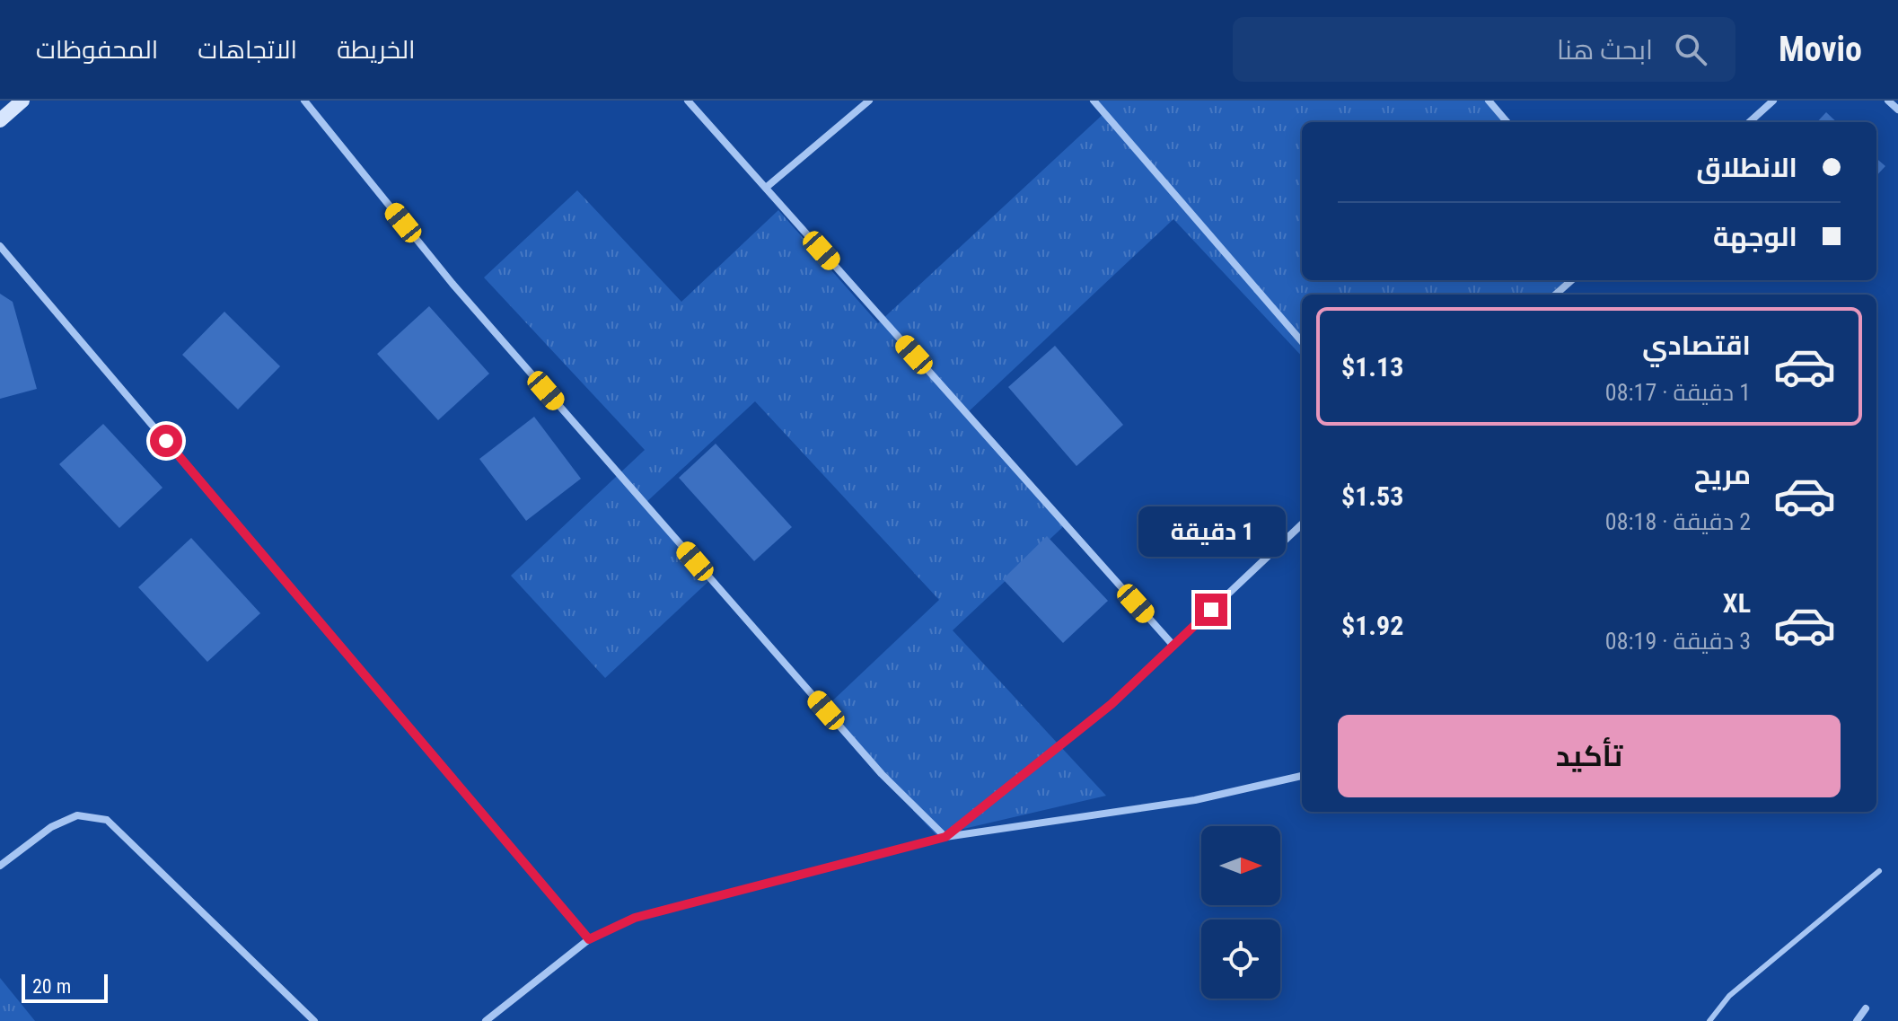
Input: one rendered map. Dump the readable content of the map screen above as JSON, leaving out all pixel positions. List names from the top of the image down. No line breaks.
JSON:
{"scale_bar":"20 m","north":"right","page":{"header":"Movio","search":"ابحث هنا","nav":["الخريطة","الاتجاهات","المحفوظات"],"banner":["الانطلاق","الوجهة"],"list":[{"name":"اقتصادي","note":"1 دقيقة · 08:17","value":"$1.13"},{"name":"مريح","note":"2 دقيقة · 08:18","value":"$1.53"},{"name":"XL","note":"3 دقيقة · 08:19","value":"$1.92"}],"bubble":"1 دقيقة","buttons":"تأكيد","scale":"20 m"}}
